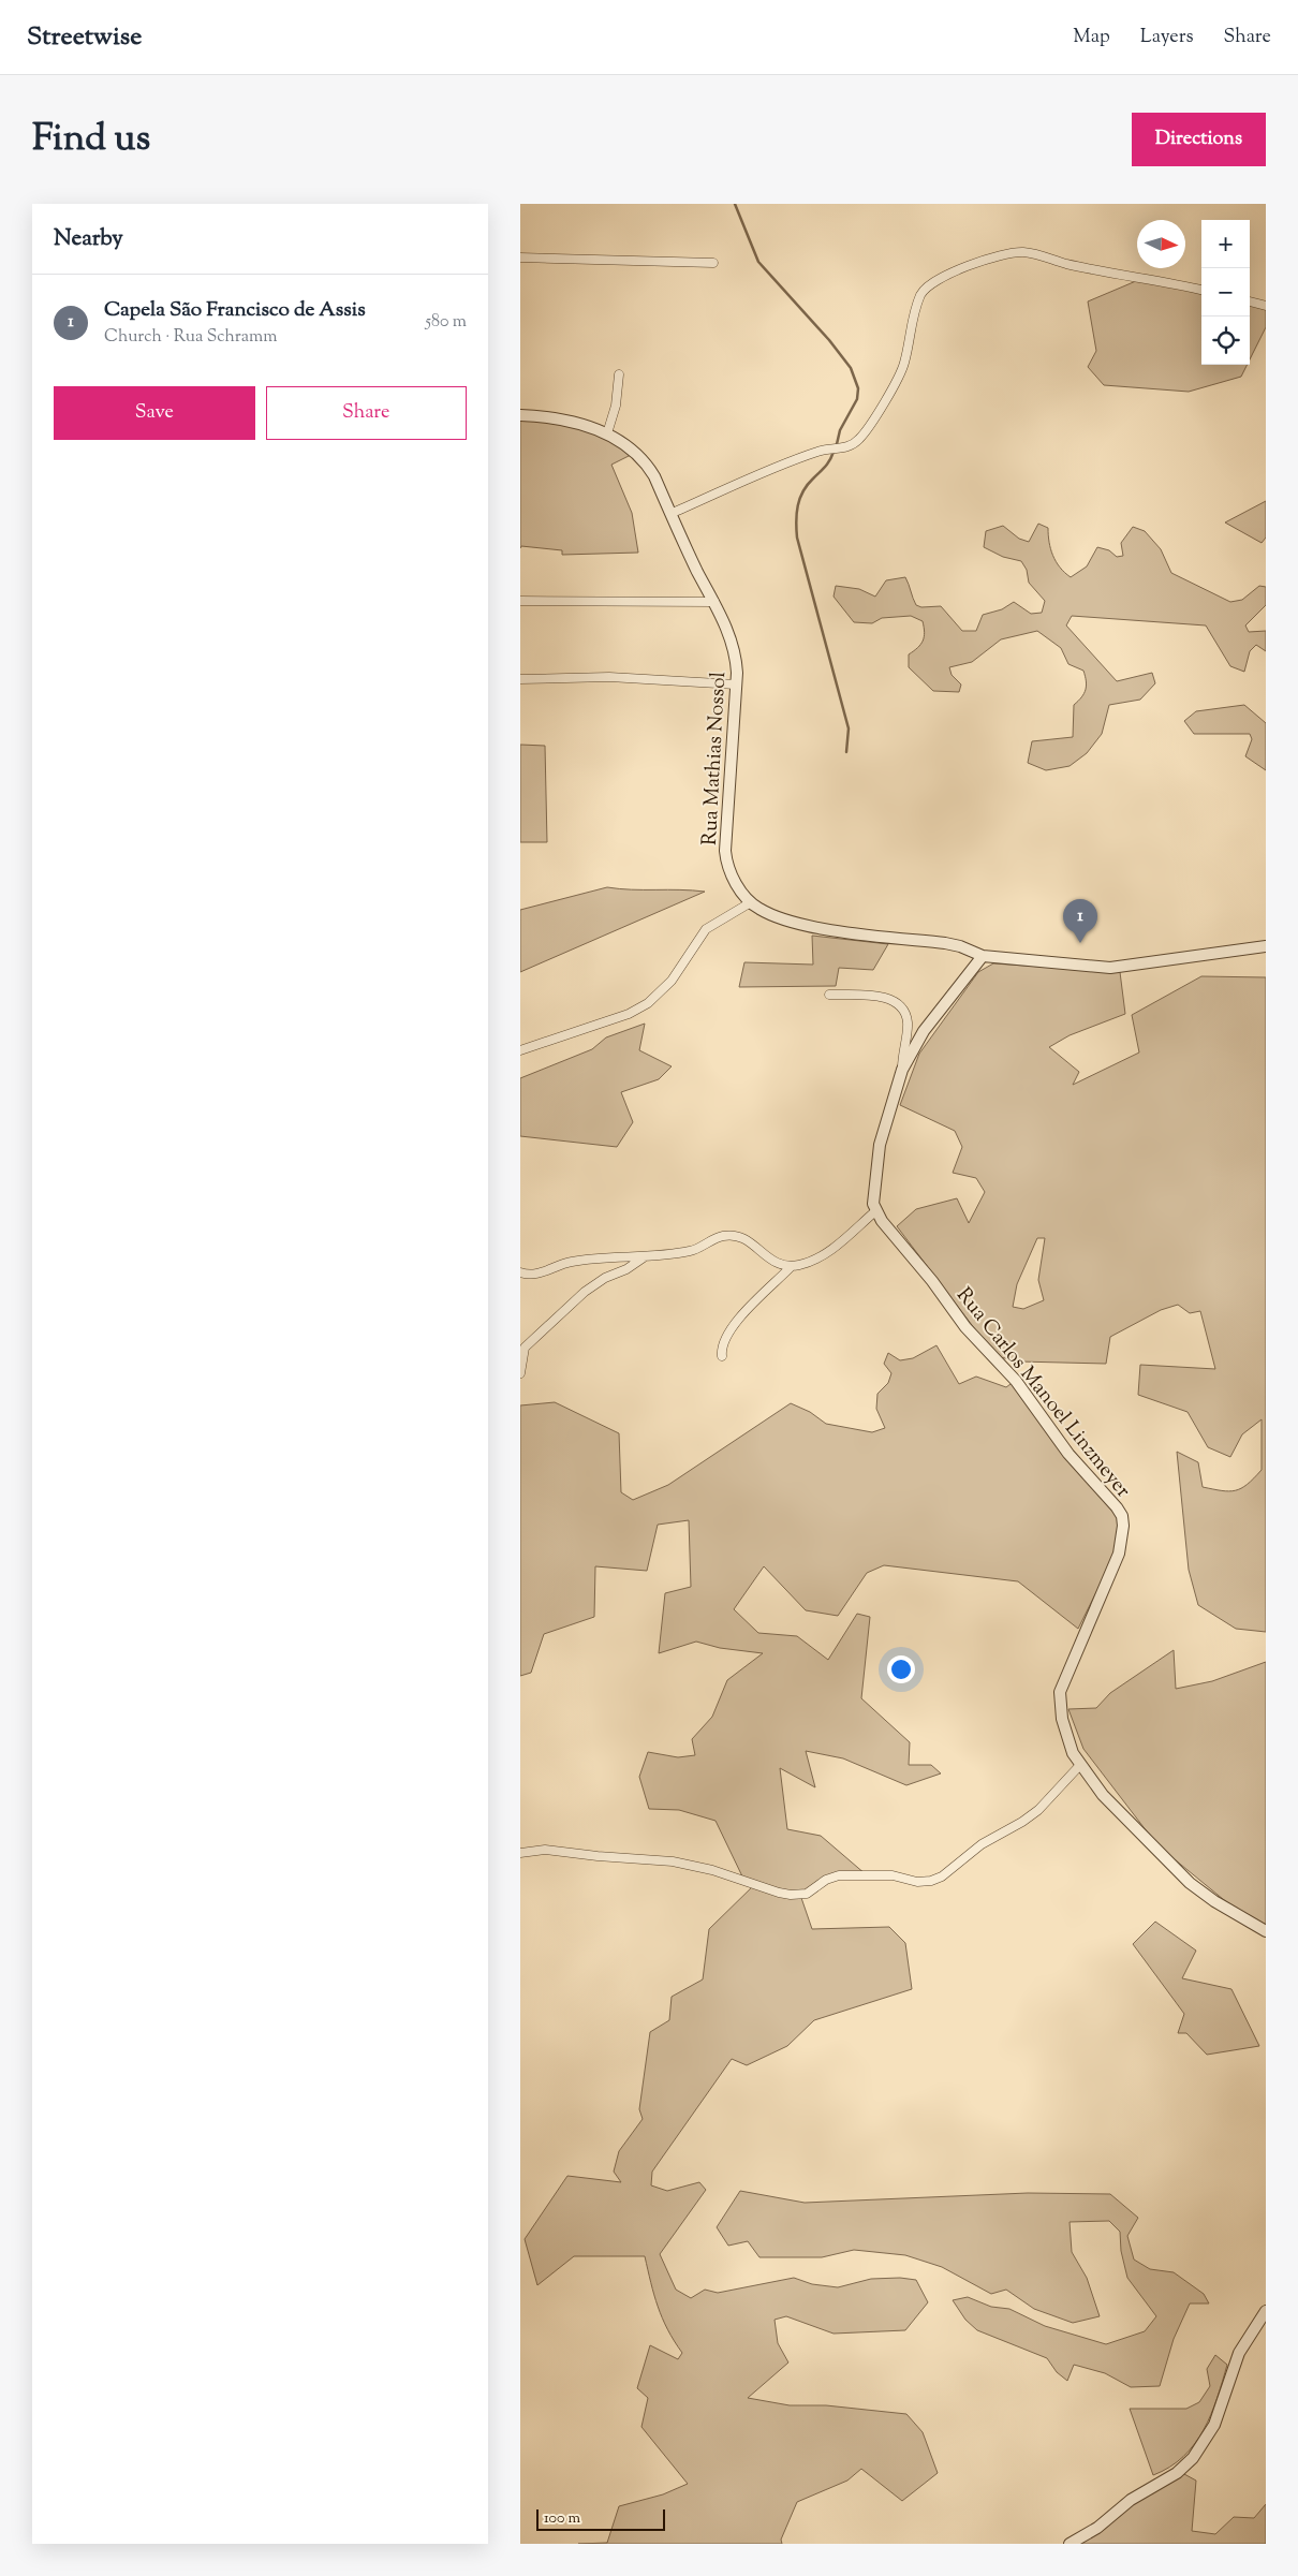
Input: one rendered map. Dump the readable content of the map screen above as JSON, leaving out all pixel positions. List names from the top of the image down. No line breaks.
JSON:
{"streets":{"street":["Rua Mathias Nossol","Rua Carlos Manoel Linzmeyer"]},"scale_bar":"100 m","north":"right","page":{"header":"Streetwise","nav":["Map","Layers","Share"],"title":"Find us","buttons":["Directions",["Save","Share"]],"heading":"Nearby","map_buttons":["+","−"],"list":[{"mark":"1","name":"Capela São Francisco de Assis","note":"Church · Rua Schramm","value":"580 m"}],"pins":"1","scale":"100 m"}}
